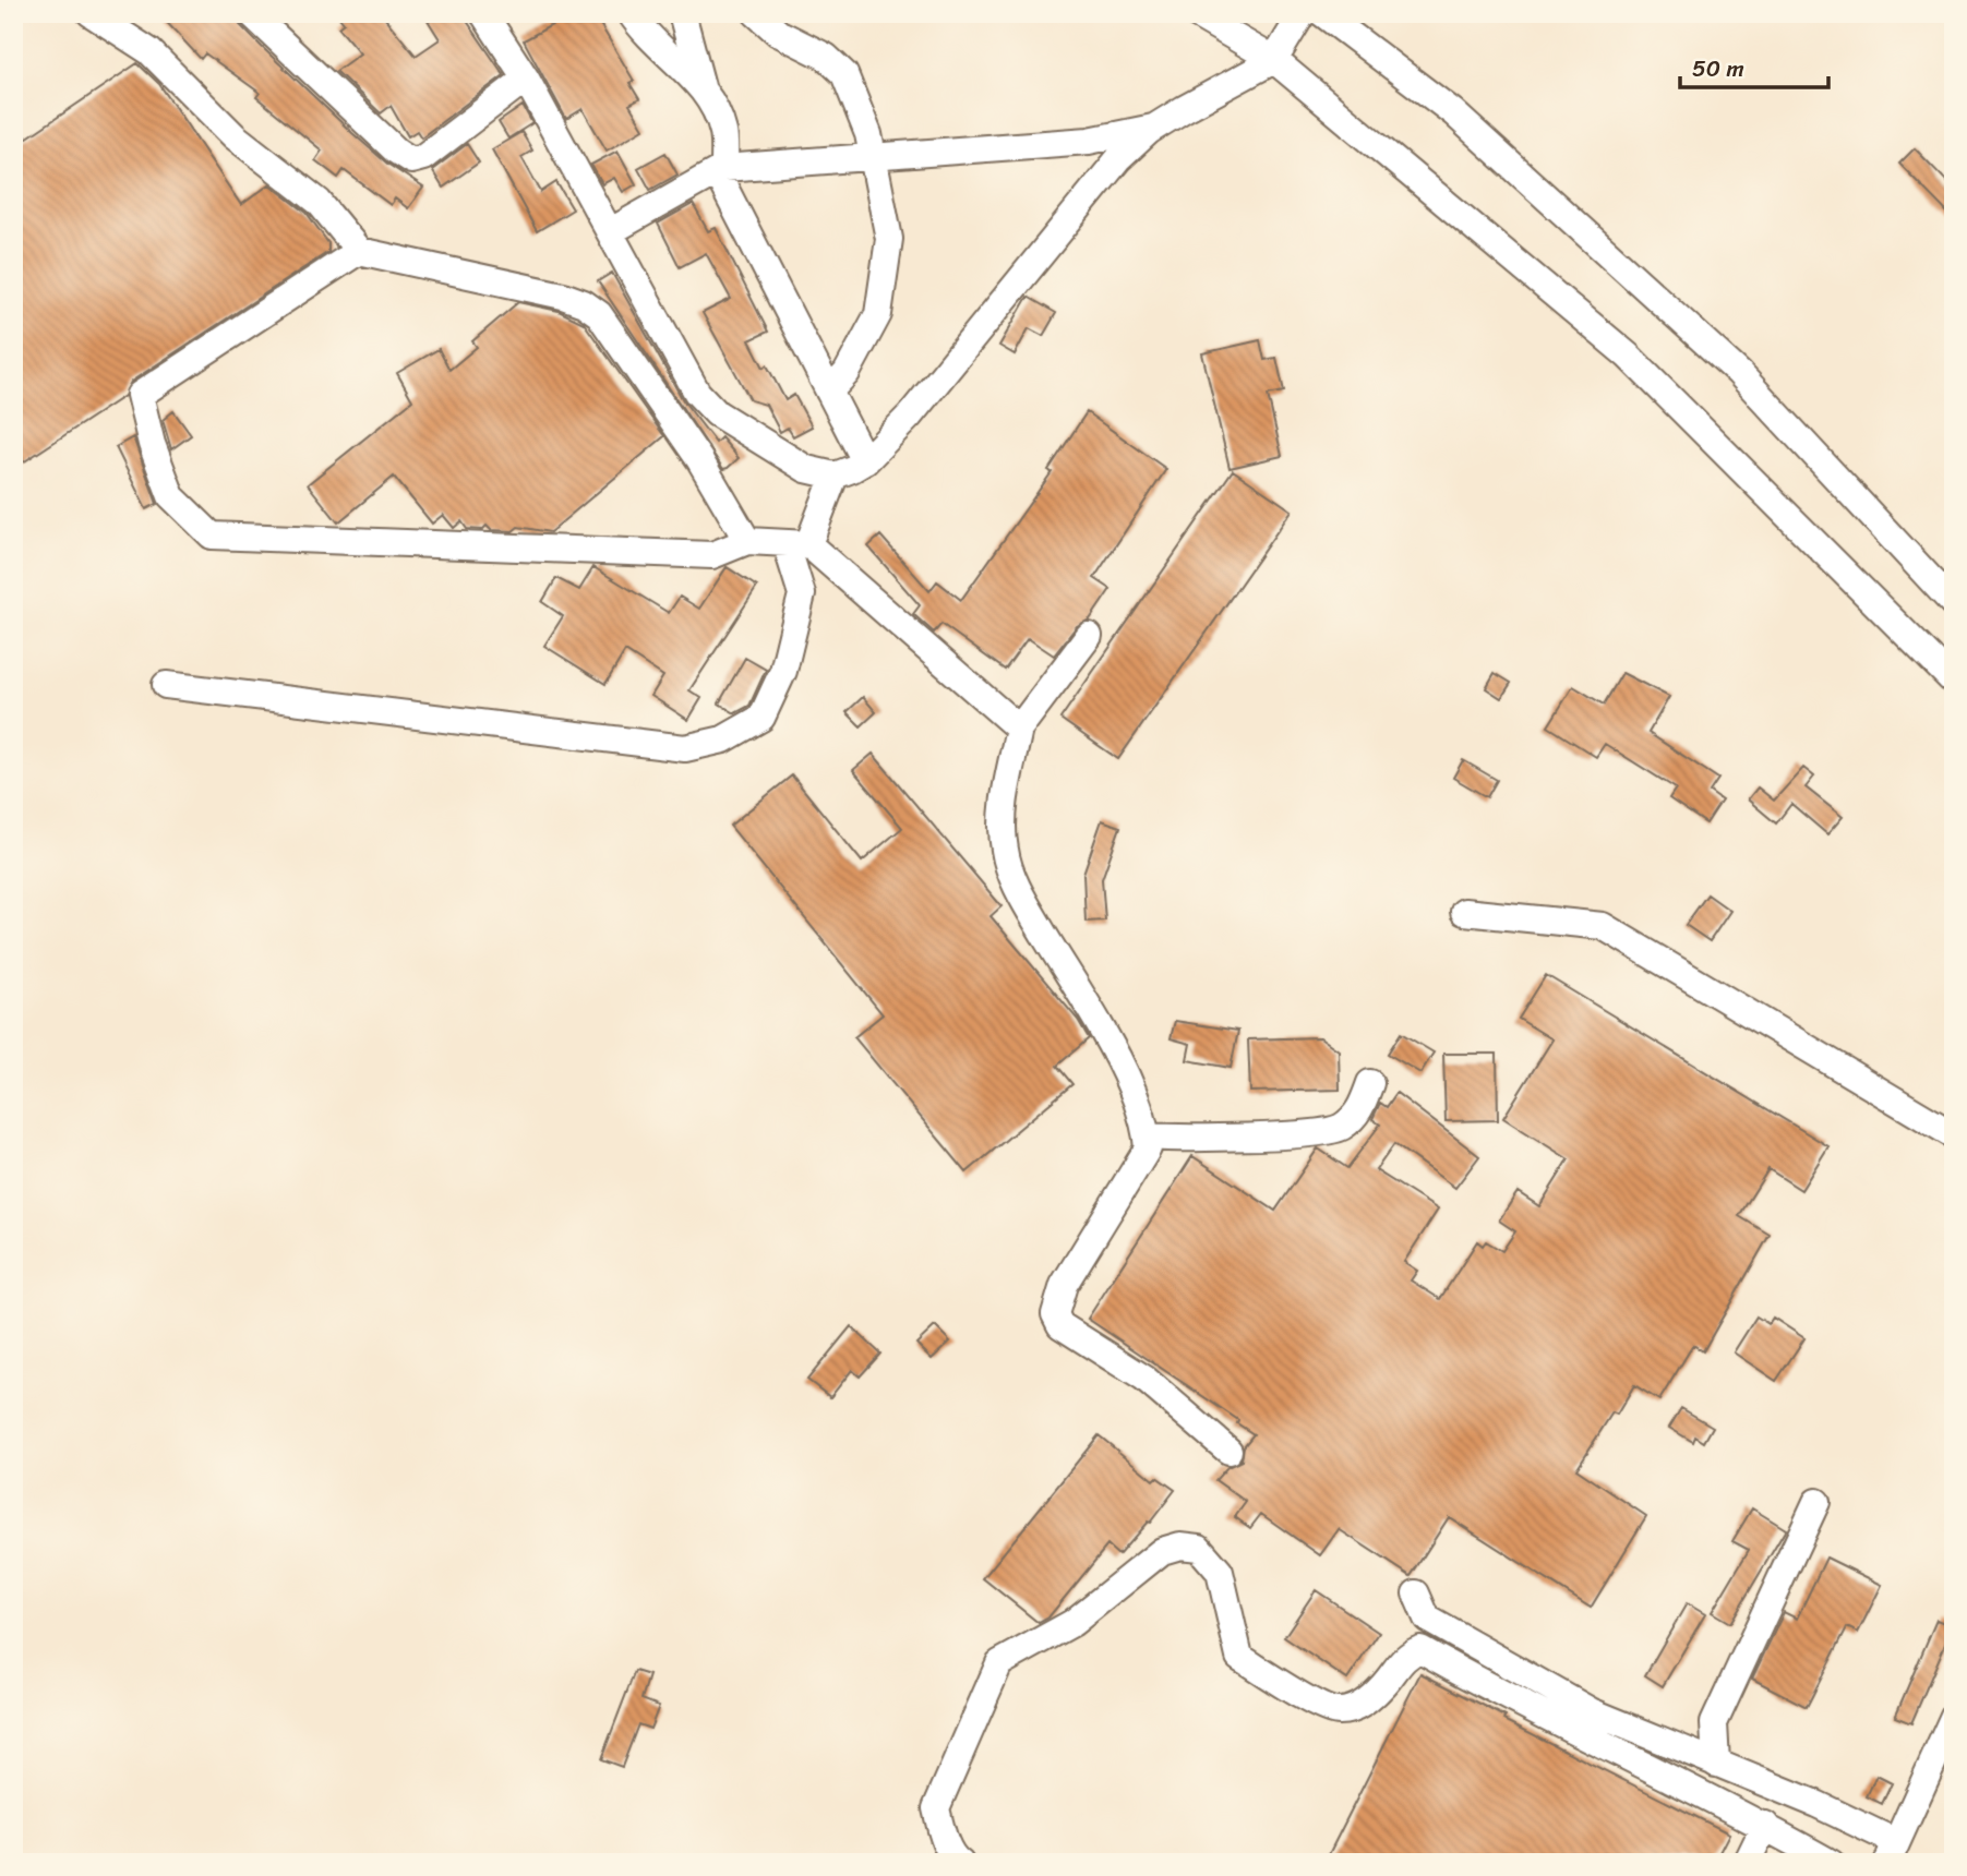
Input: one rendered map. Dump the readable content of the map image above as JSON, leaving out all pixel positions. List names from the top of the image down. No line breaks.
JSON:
{"scale_bar":"50 m"}
